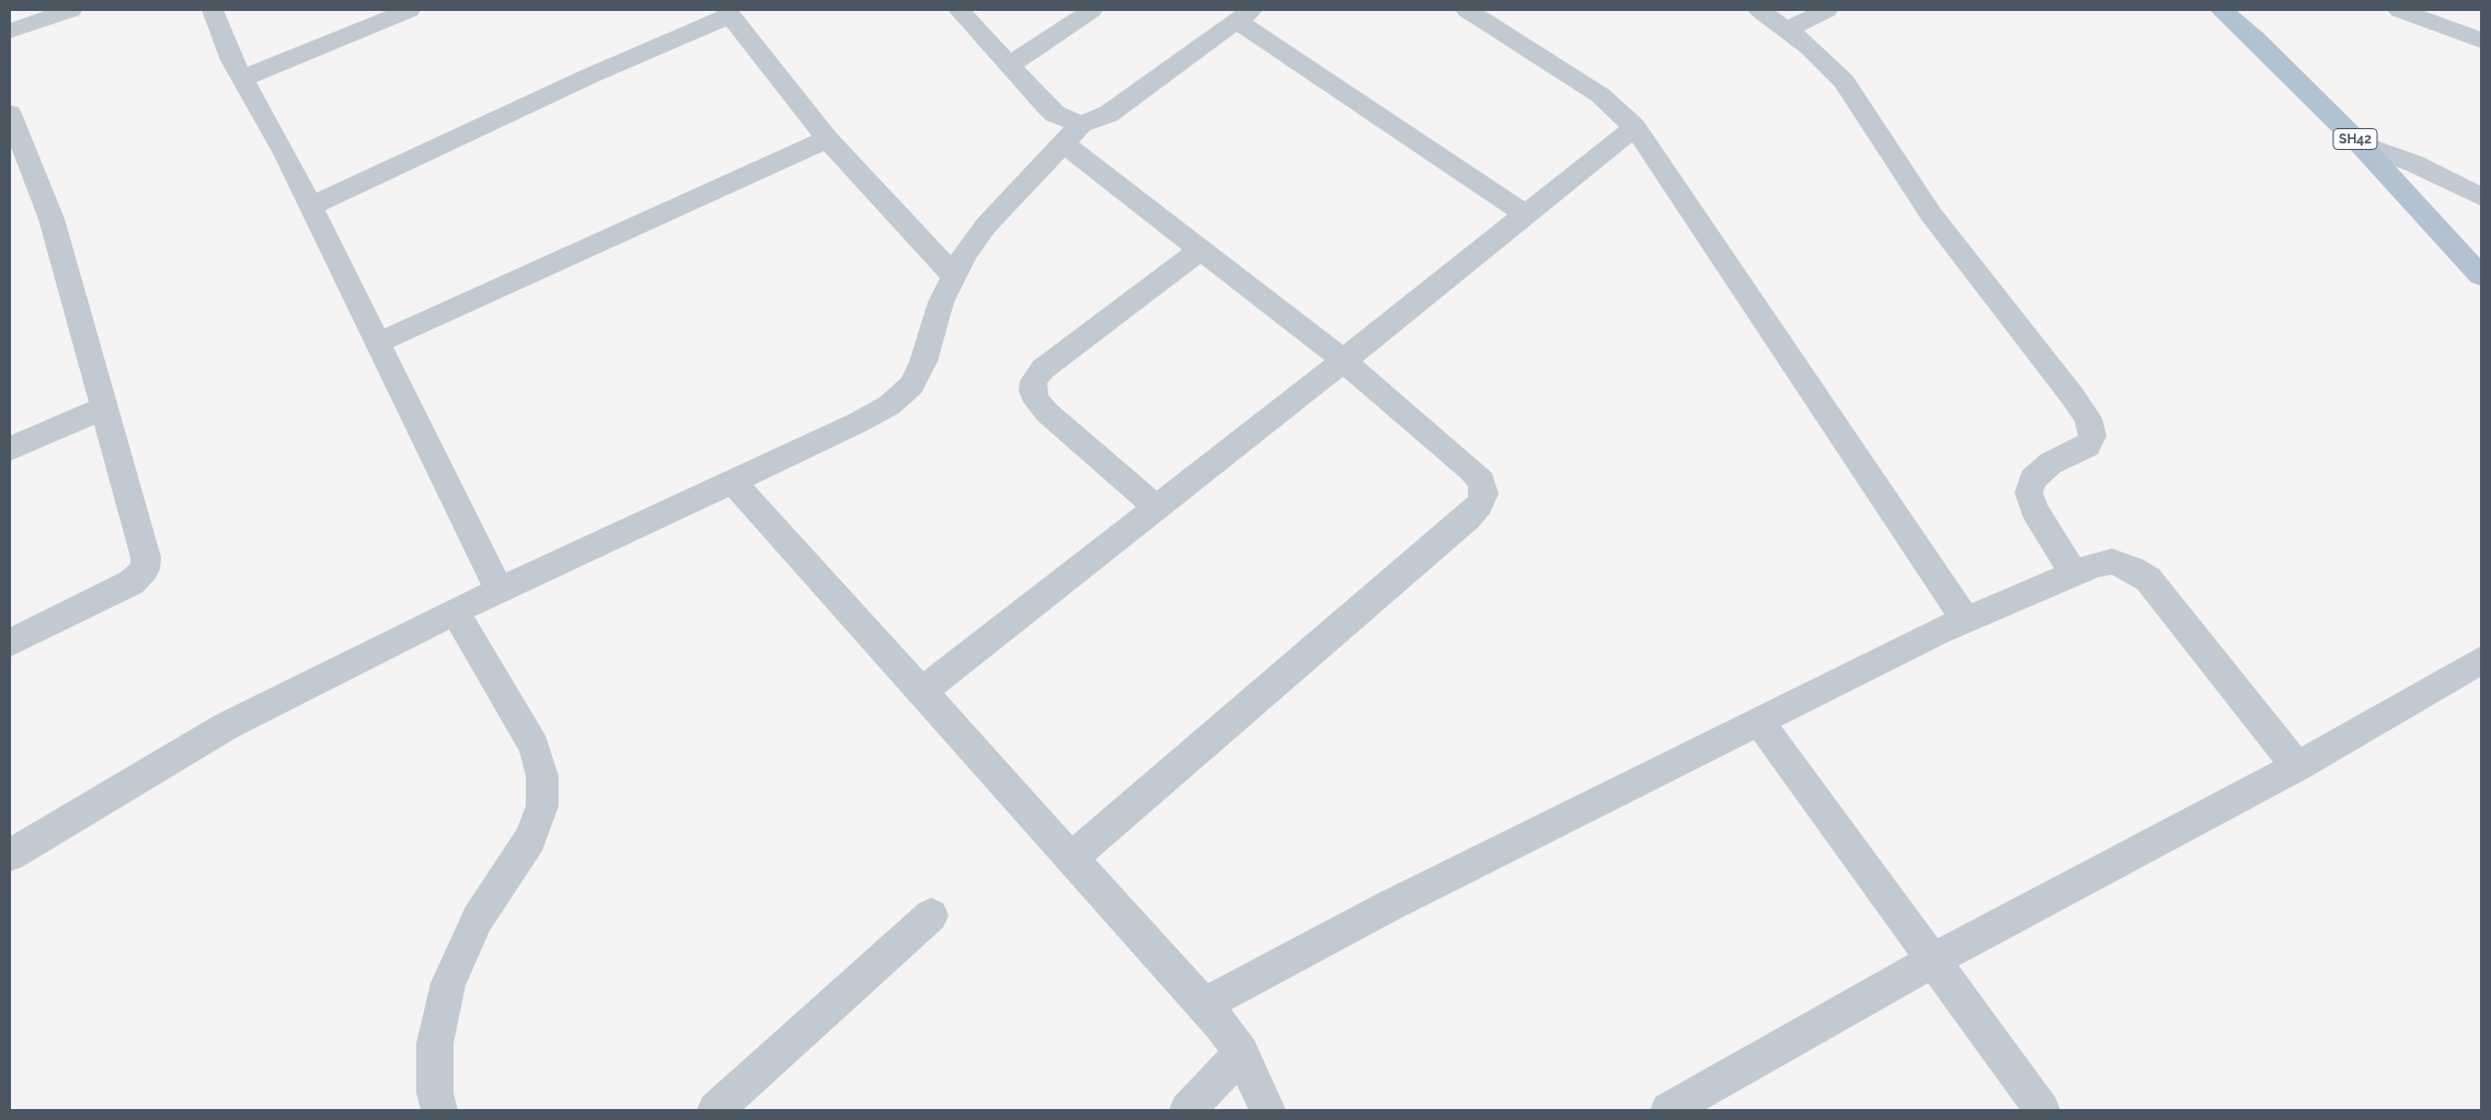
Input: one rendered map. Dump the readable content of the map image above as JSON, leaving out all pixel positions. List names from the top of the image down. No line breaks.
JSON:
{"streets":{"main road":["SH42"]}}
